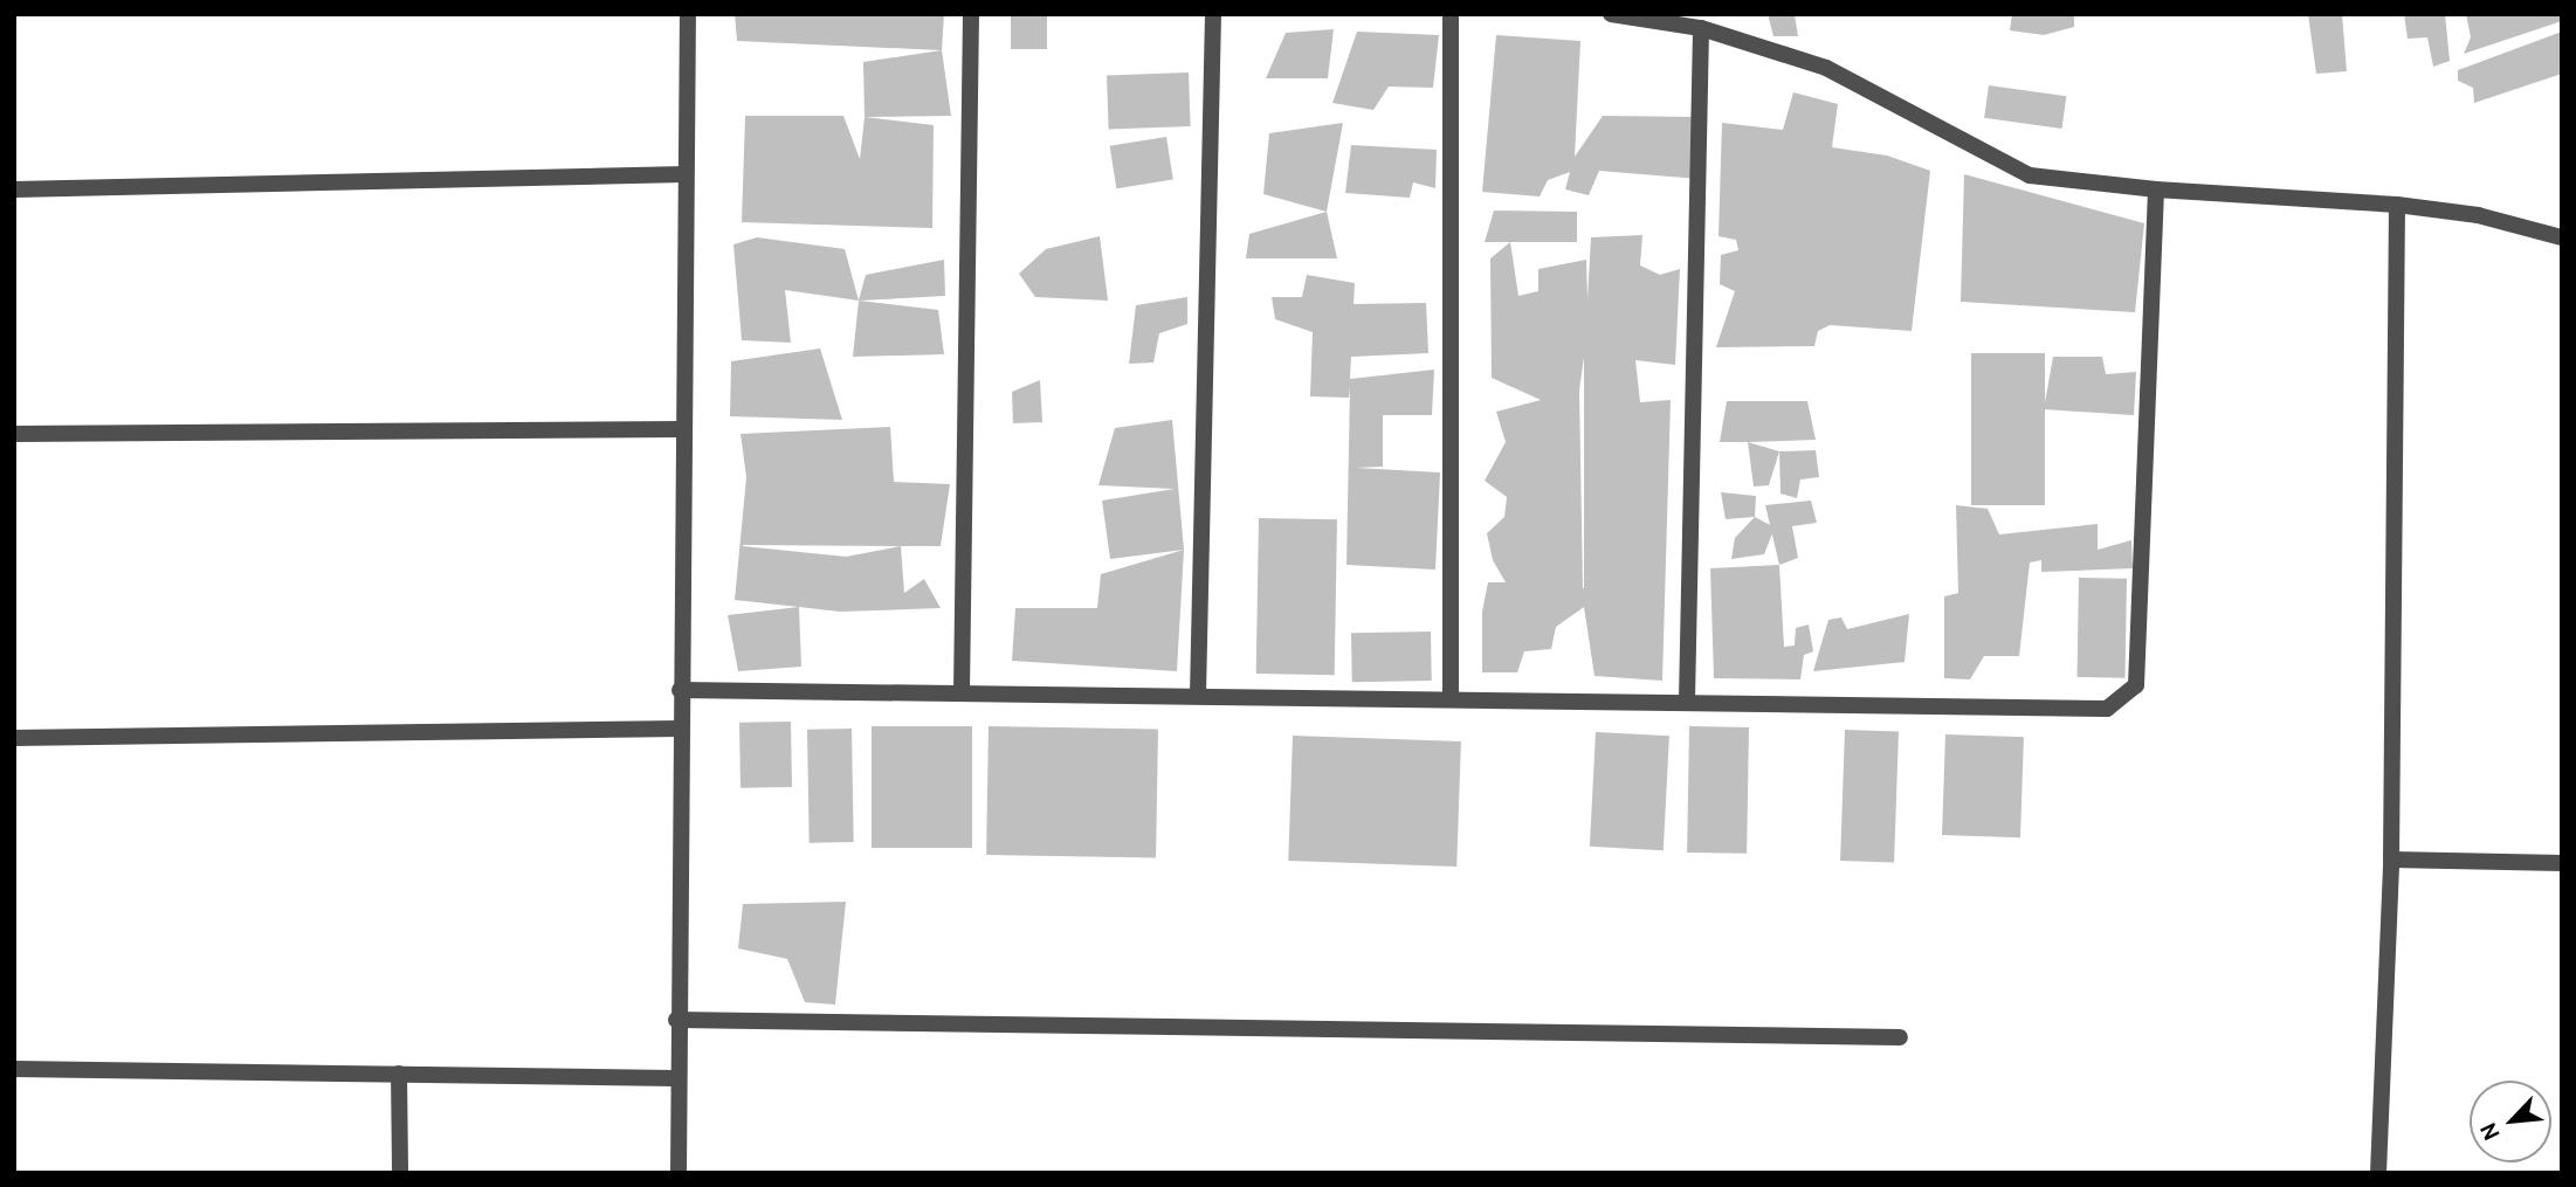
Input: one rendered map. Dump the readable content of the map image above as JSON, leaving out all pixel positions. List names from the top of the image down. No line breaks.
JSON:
{"north":"bottom left"}
